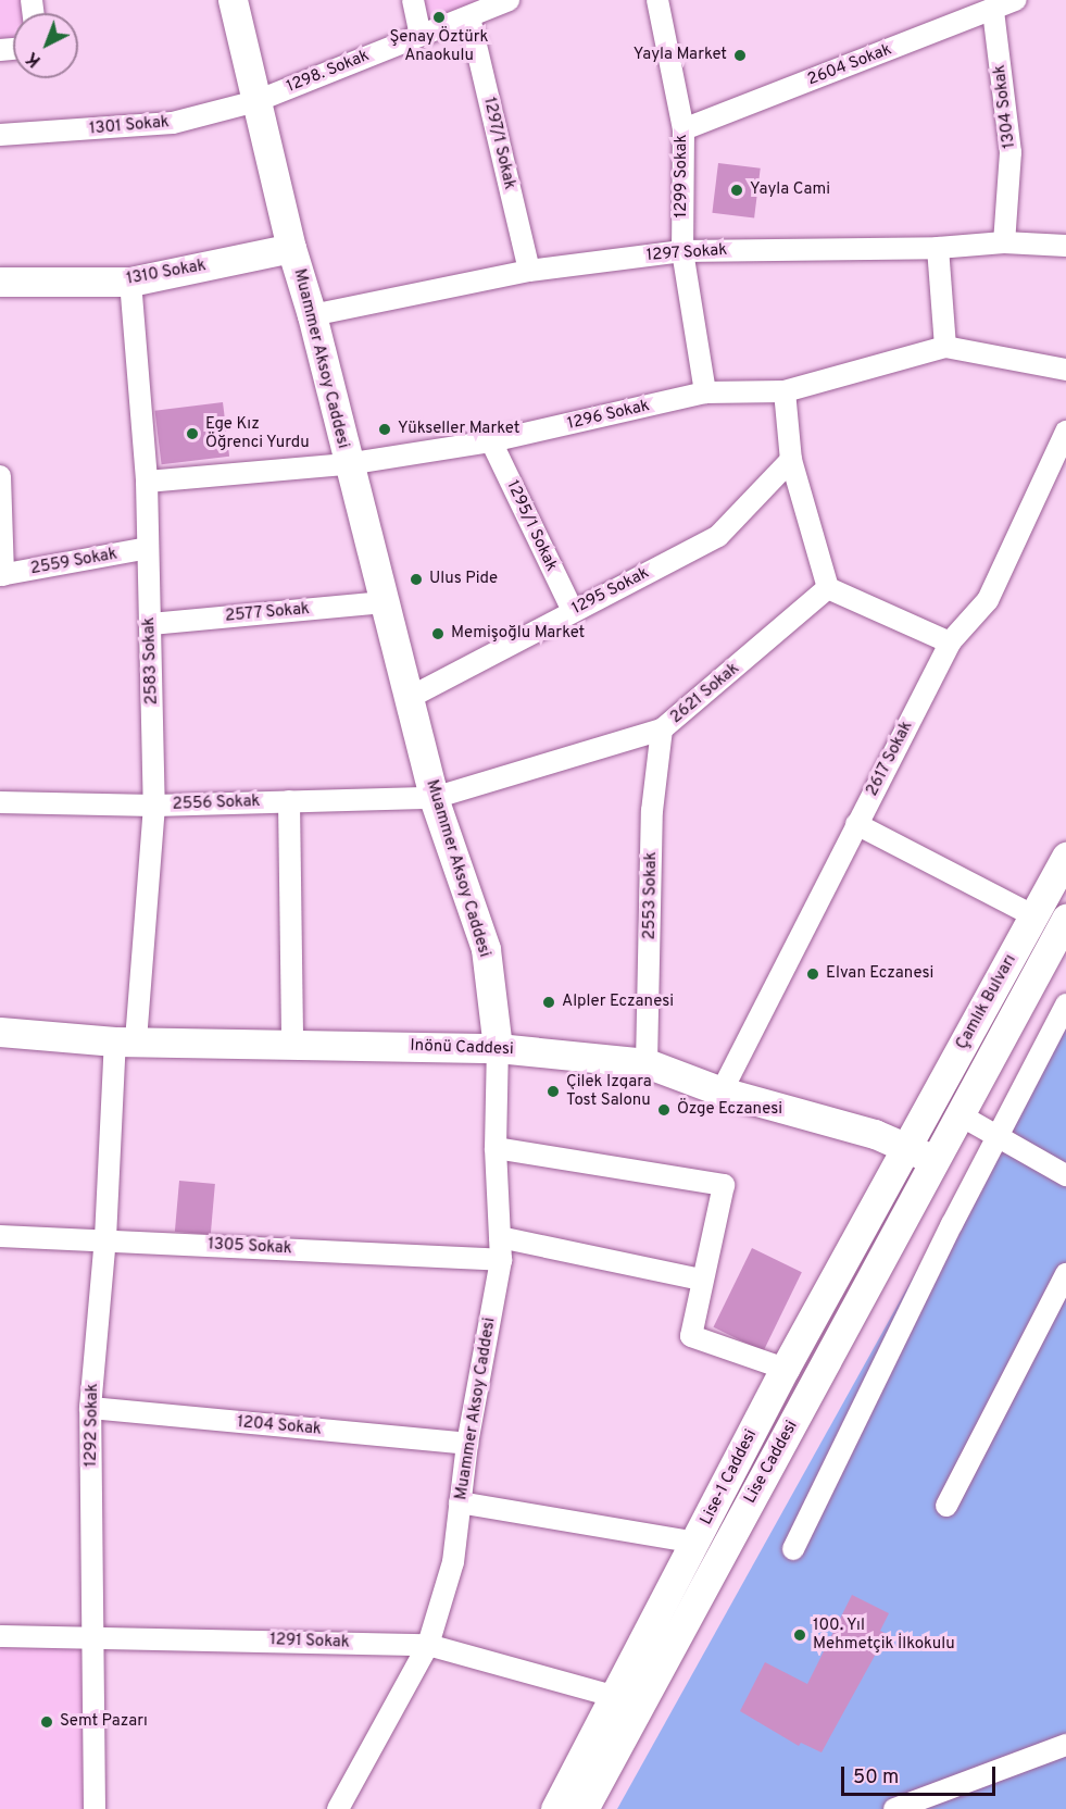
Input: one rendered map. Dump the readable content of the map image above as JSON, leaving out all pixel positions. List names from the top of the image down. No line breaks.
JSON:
{"streets":{"street":["2604 Sokak","1298. Sokak","1304 Sokak","1301 Sokak","1297/1 Sokak","1299 Sokak","1297 Sokak","1310 Sokak","Muammer Aksoy Caddesi","1296 Sokak","1295/1 Sokak","2559 Sokak","1295 Sokak","2577 Sokak","2583 Sokak","2621 Sokak","2617 Sokak","2556 Sokak","2553 Sokak","Çamlık Bulvarı","Inönü Caddesi","1305 Sokak","1292 Sokak","1204 Sokak","Lise Caddesi","Lise-1 Caddesi","1291 Sokak"]},"crossings":[["2604 Sokak","1304 Sokak"],["2604 Sokak","1299 Sokak"],["1298. Sokak","1301 Sokak"],["1298. Sokak","1297/1 Sokak"],["1298. Sokak","Muammer Aksoy Caddesi"],["1304 Sokak","1297 Sokak"],["1301 Sokak","Muammer Aksoy Caddesi"],["1297/1 Sokak","1297 Sokak"],["1299 Sokak","1297 Sokak"],["1299 Sokak","1296 Sokak"],["1297 Sokak","Muammer Aksoy Caddesi"],["1310 Sokak","Muammer Aksoy Caddesi"],["1310 Sokak","2583 Sokak"],["Muammer Aksoy Caddesi","1296 Sokak"],["Muammer Aksoy Caddesi","1295 Sokak"],["Muammer Aksoy Caddesi","2577 Sokak"],["Muammer Aksoy Caddesi","2621 Sokak"],["Muammer Aksoy Caddesi","2556 Sokak"],["Muammer Aksoy Caddesi","Inönü Caddesi"],["Muammer Aksoy Caddesi","1305 Sokak"],["Muammer Aksoy Caddesi","1204 Sokak"],["Muammer Aksoy Caddesi","1291 Sokak"],["1296 Sokak","1295/1 Sokak"],["1296 Sokak","2583 Sokak"],["1295/1 Sokak","1295 Sokak"],["2559 Sokak","2583 Sokak"],["2577 Sokak","2583 Sokak"],["2583 Sokak","2556 Sokak"],["2583 Sokak","Inönü Caddesi"],["2583 Sokak","1292 Sokak"],["2621 Sokak","2556 Sokak"],["2621 Sokak","2553 Sokak"],["2617 Sokak","Inönü Caddesi"],["2553 Sokak","Inönü Caddesi"],["Çamlık Bulvarı","Inönü Caddesi"],["Çamlık Bulvarı","Lise Caddesi"],["Çamlık Bulvarı","Lise-1 Caddesi"],["Inönü Caddesi","1292 Sokak"],["Inönü Caddesi","Lise Caddesi"],["Inönü Caddesi","Lise-1 Caddesi"],["1305 Sokak","1292 Sokak"],["1292 Sokak","1204 Sokak"],["1292 Sokak","1291 Sokak"],["Lise-1 Caddesi","1291 Sokak"]],"places":["Şenay Öztürk Anaokulu","Yayla Market","Yayla Cami","Yükseller Market","Ege Kız Öğrenci Yurdu","Ulus Pide","Memişoğlu Market","Elvan Eczanesi","Alpler Eczanesi","Çilek Izgara Tost Salonu","Özge Eczanesi","100. Yıl Mehmetçik İlkokulu","Semt Pazarı"],"scale_bar":"50 m","north":"bottom left"}
